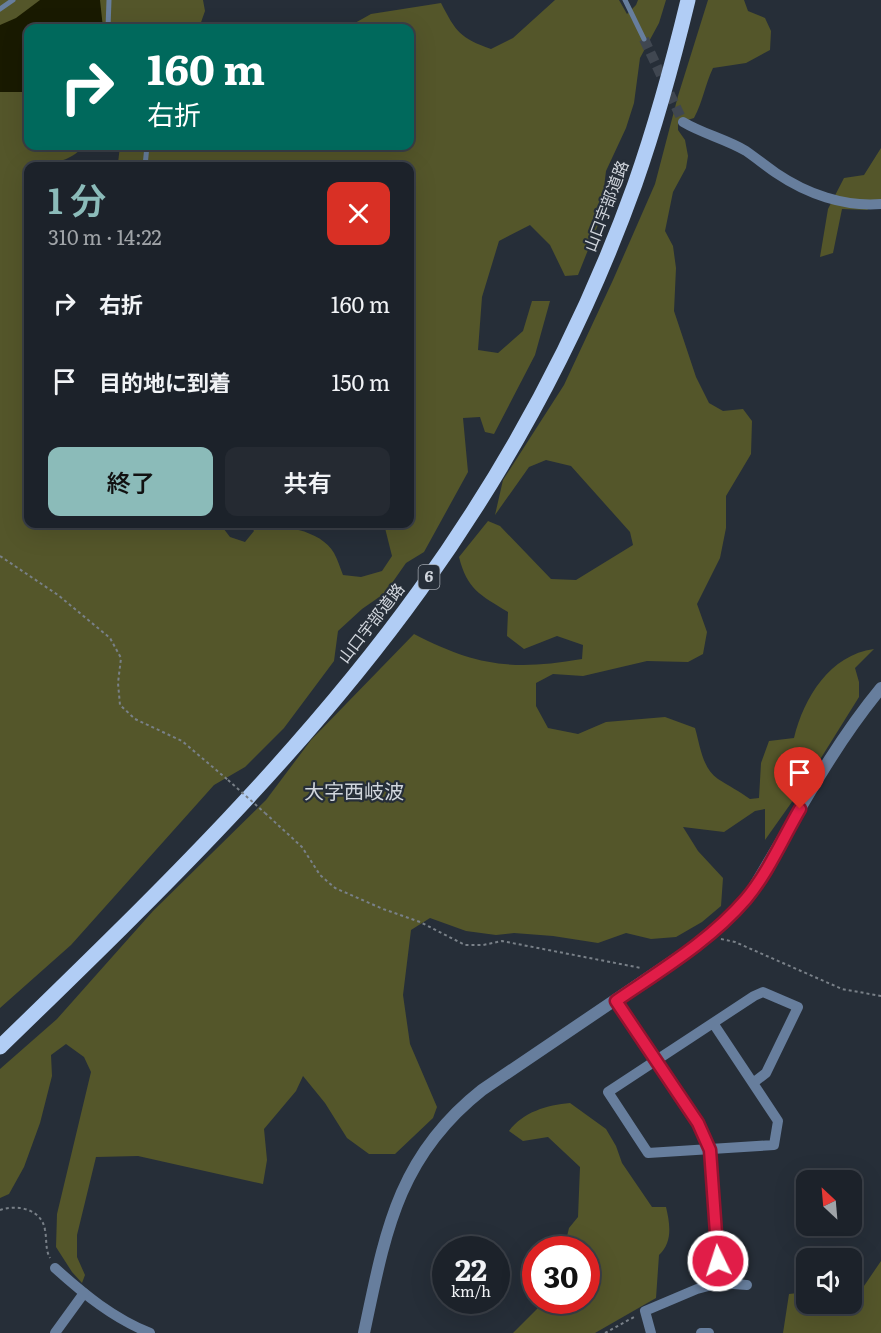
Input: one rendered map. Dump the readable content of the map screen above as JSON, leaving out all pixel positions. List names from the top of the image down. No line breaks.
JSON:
{"streets":{"main road":["山口宇部道路","6"]},"districts":["大字西岐波"],"north":"top left","page":{"turn":["160 m","右折"],"heading":["1 分","310 m · 14:22"],"list":[{"name":"右折","value":"160 m"},{"name":"目的地に到着","value":"150 m"}],"buttons":["終了","共有"],"speed":"22 km/h","limit":"30"}}
